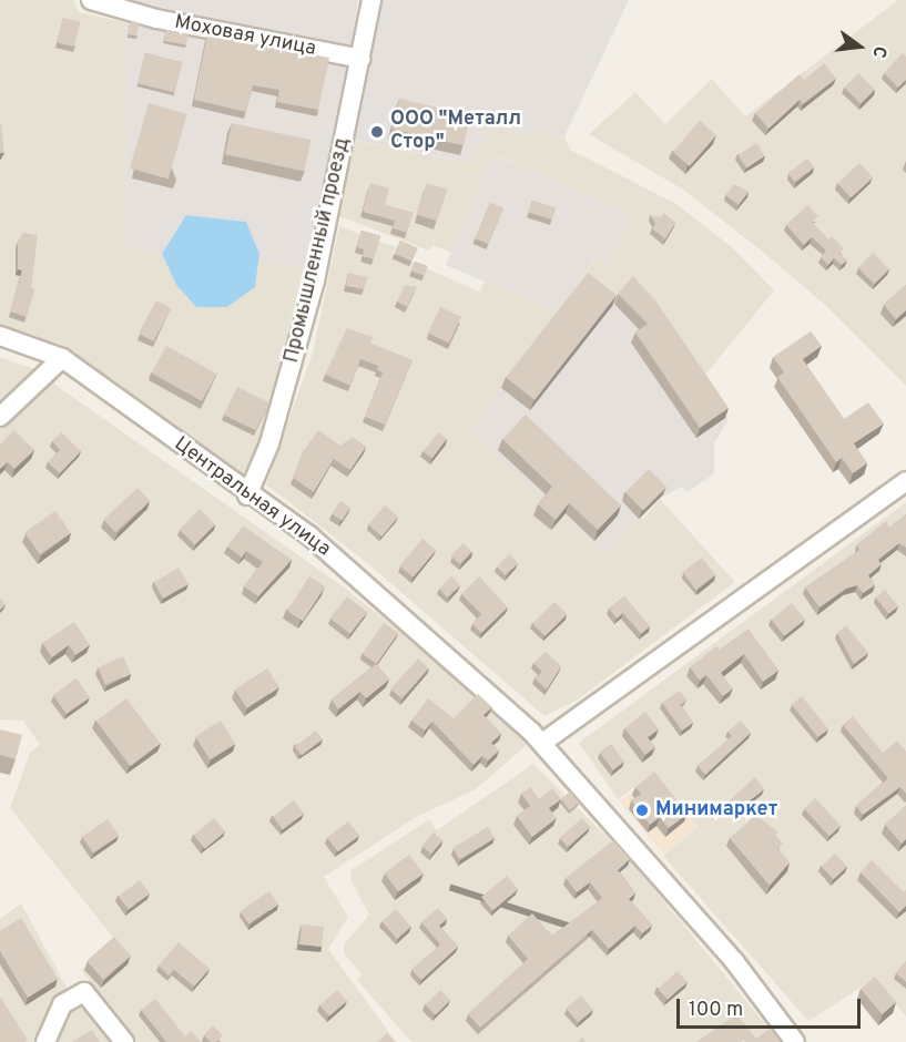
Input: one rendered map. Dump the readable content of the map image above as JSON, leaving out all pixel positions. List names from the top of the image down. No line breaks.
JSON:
{"streets":{"street":["Моховая улица","Промышленный проезд","Центральная улица"]},"crossings":[["Моховая улица","Промышленный проезд"],["Промышленный проезд","Центральная улица"]],"places":["ООО \"Металл Стор\"","Минимаркет"],"scale_bar":"100 m","north":"right"}
